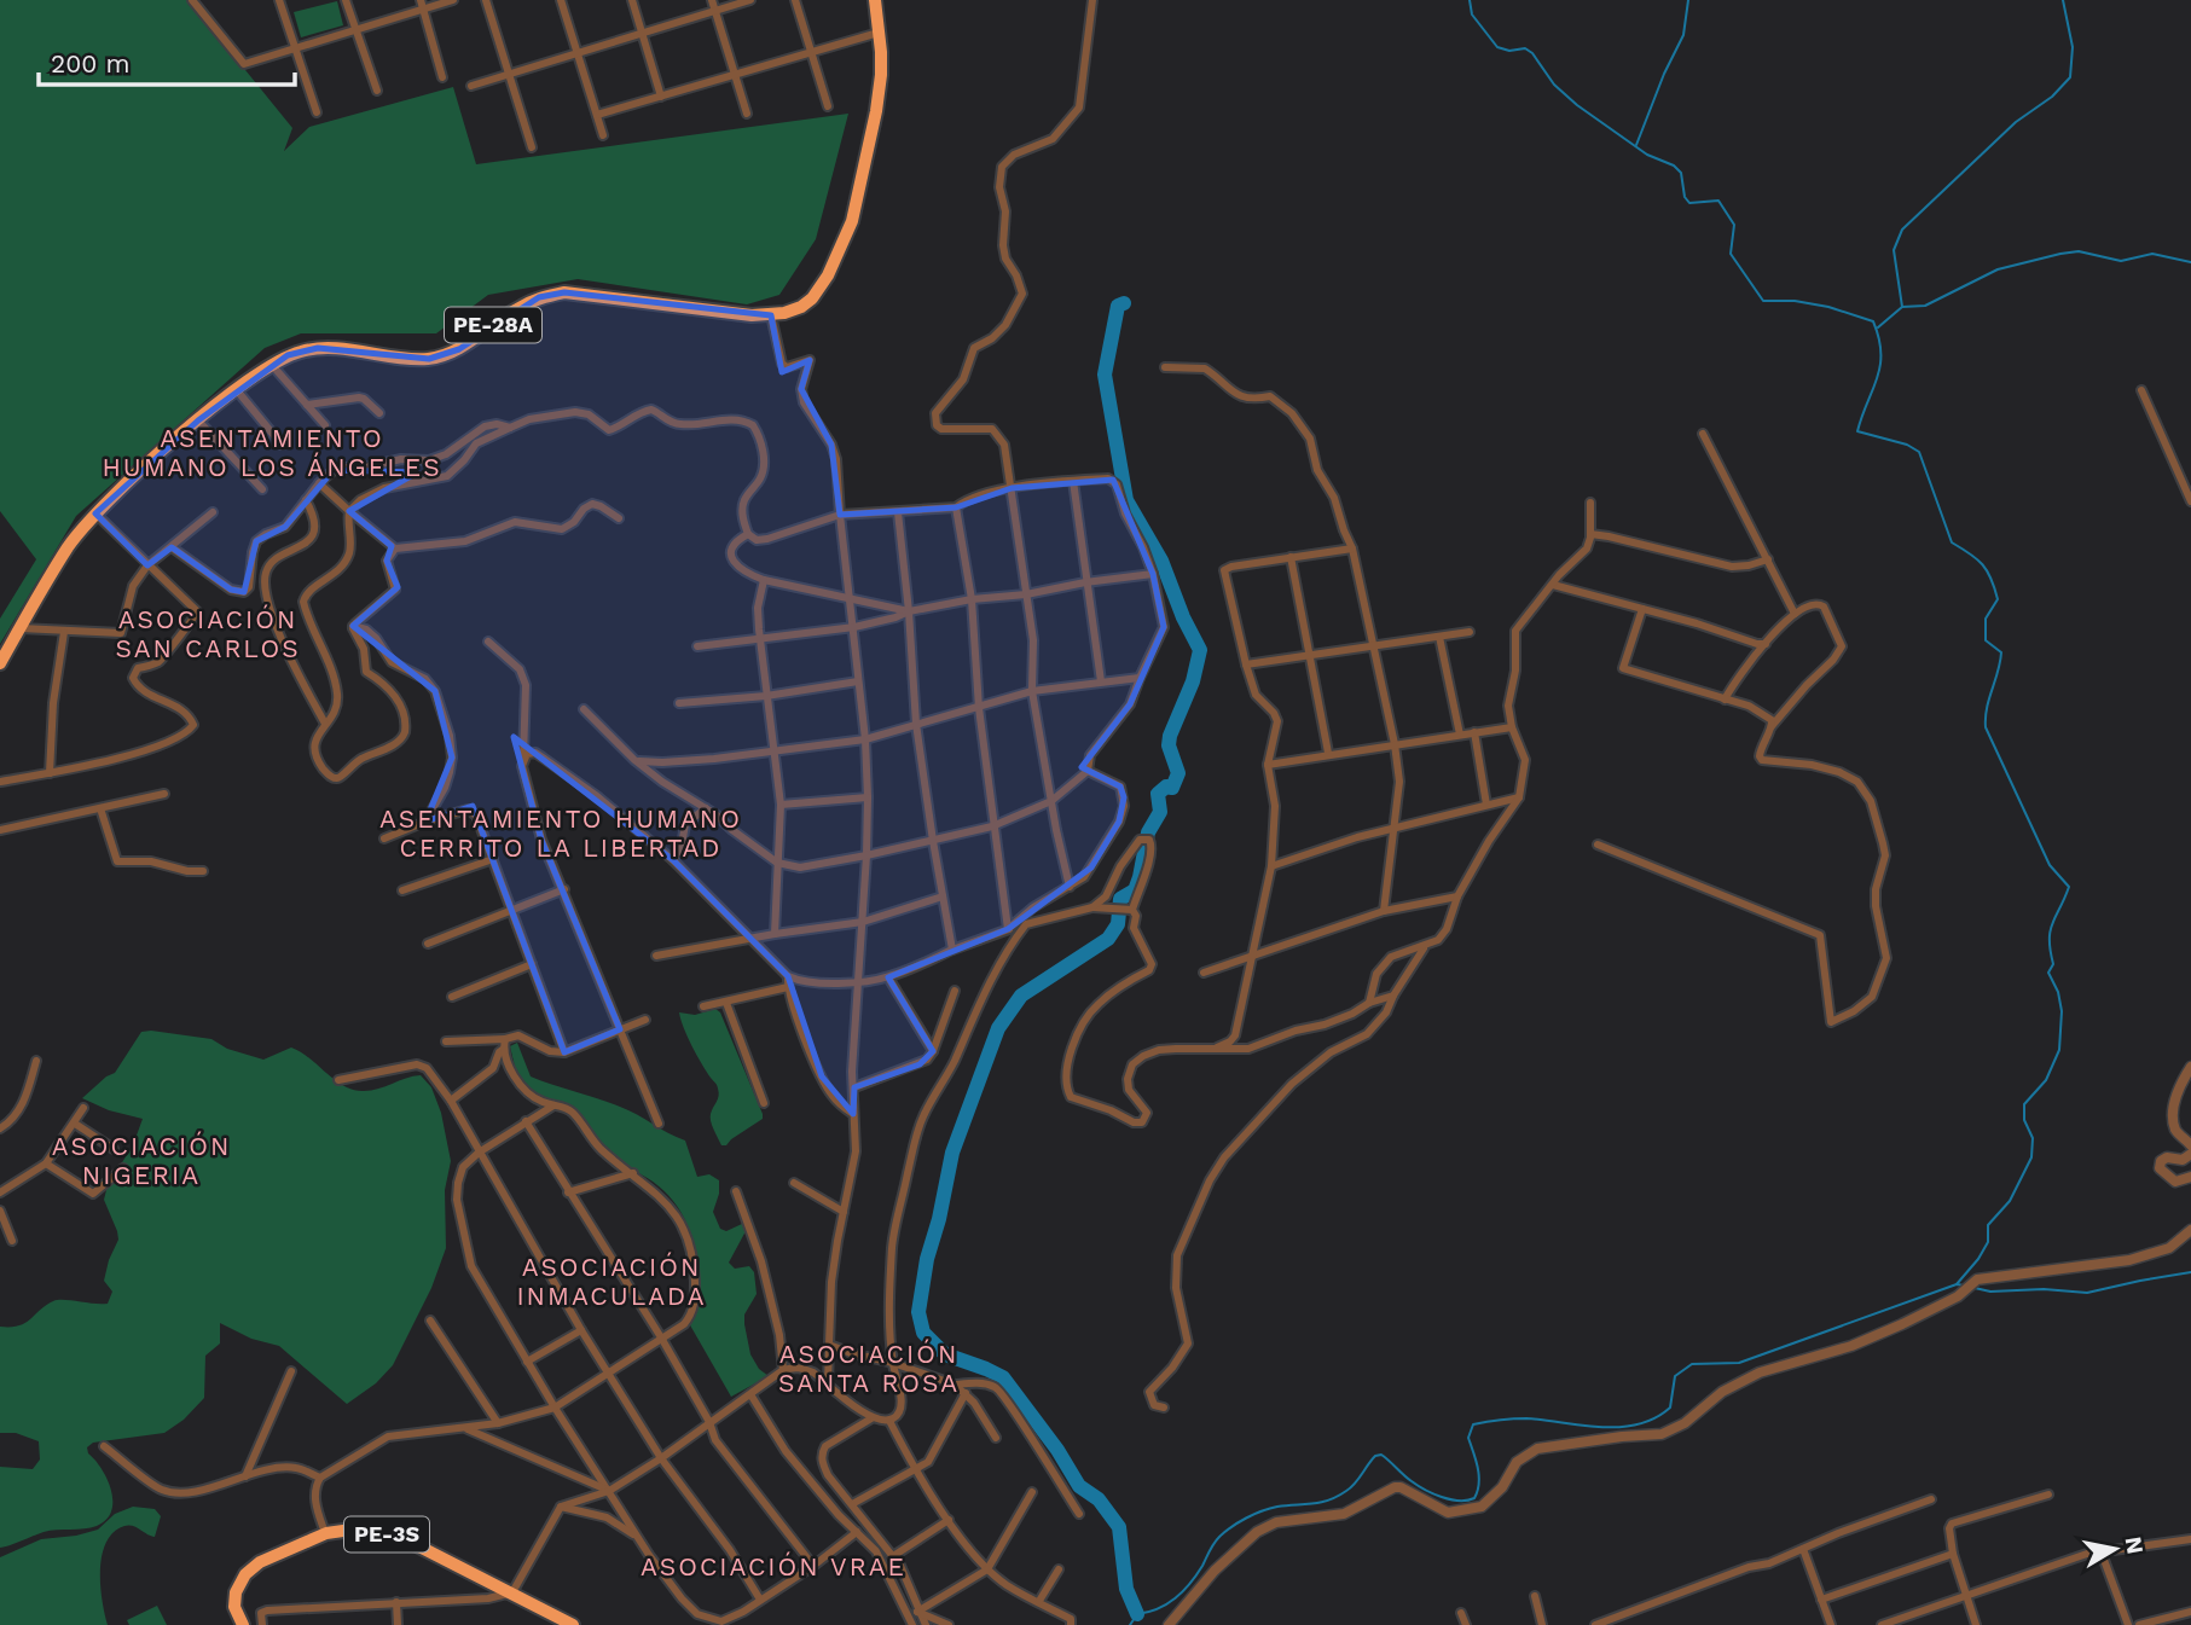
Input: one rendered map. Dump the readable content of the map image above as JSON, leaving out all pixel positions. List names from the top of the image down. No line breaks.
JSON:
{"streets":{"highway":["PE-28A","PE-3S"]},"districts":["ASENTAMIENTO HUMANO LOS ÁNGELES","ASOCIACIÓN SAN CARLOS","ASENTAMIENTO HUMANO CERRITO LA LIBERTAD","ASOCIACIÓN NIGERIA","ASOCIACIÓN INMACULADA","ASOCIACIÓN SANTA ROSA","ASOCIACIÓN VRAE"],"scale_bar":"200 m","north":"right"}
